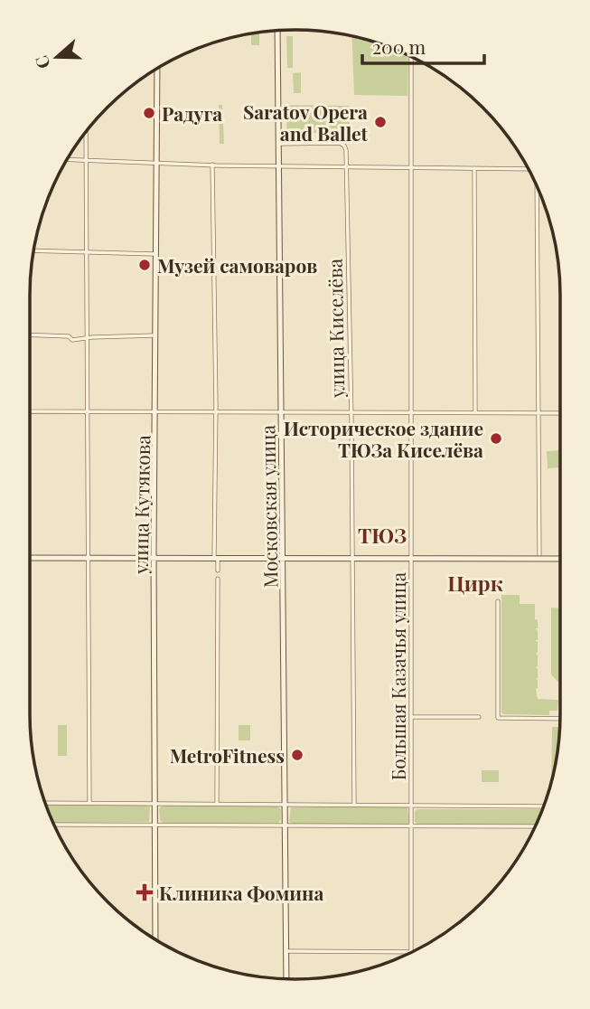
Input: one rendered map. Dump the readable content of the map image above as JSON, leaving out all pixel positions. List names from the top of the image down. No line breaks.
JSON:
{"streets":{"street":["улица Киселёва","улица Кутякова","Московская улица","Большая Казачья улица"]},"crossings":[["улица Киселёва","Московская улица"]],"districts":["ТЮЗ","Цирк"],"places":{"other":["Радуга","Saratov Opera and Ballet","Музей самоваров","Историческое здание ТЮЗа Киселёва","MetroFitness"],"health":["Клиника Фомина"]},"scale_bar":"200 m","north":"left"}
